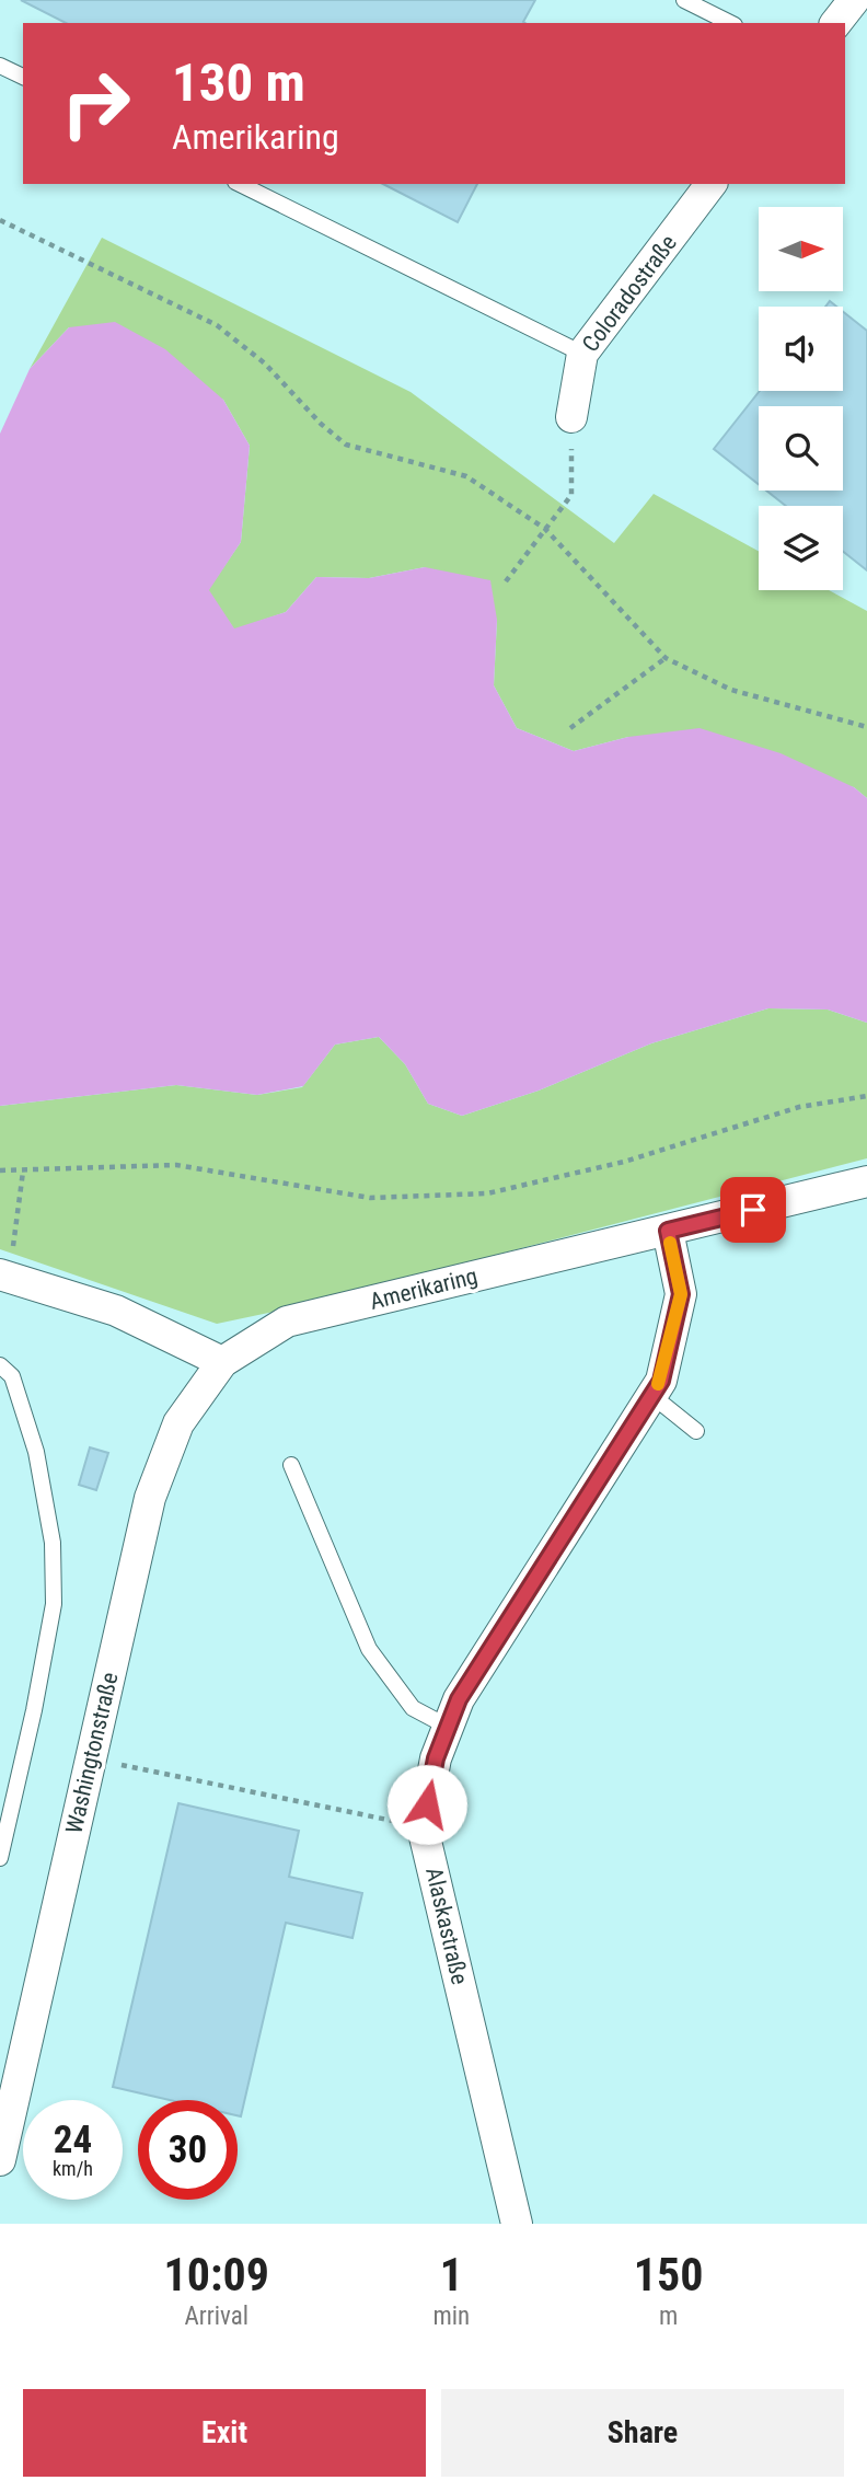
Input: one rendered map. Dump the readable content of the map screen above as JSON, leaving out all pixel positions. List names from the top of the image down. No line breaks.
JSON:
{"streets":{"street":["Coloradostraße","Amerikaring","Washingtonstraße","Alaskastraße"]},"crossings":[["Amerikaring","Washingtonstraße"],["Amerikaring","Alaskastraße"]],"north":"right","page":{"turn":["130 m","Amerikaring"],"speed":"24 km/h","limit":"30","eta":["10:09","Arrival","1","min","150","m"],"buttons":["Exit","Share"]}}
